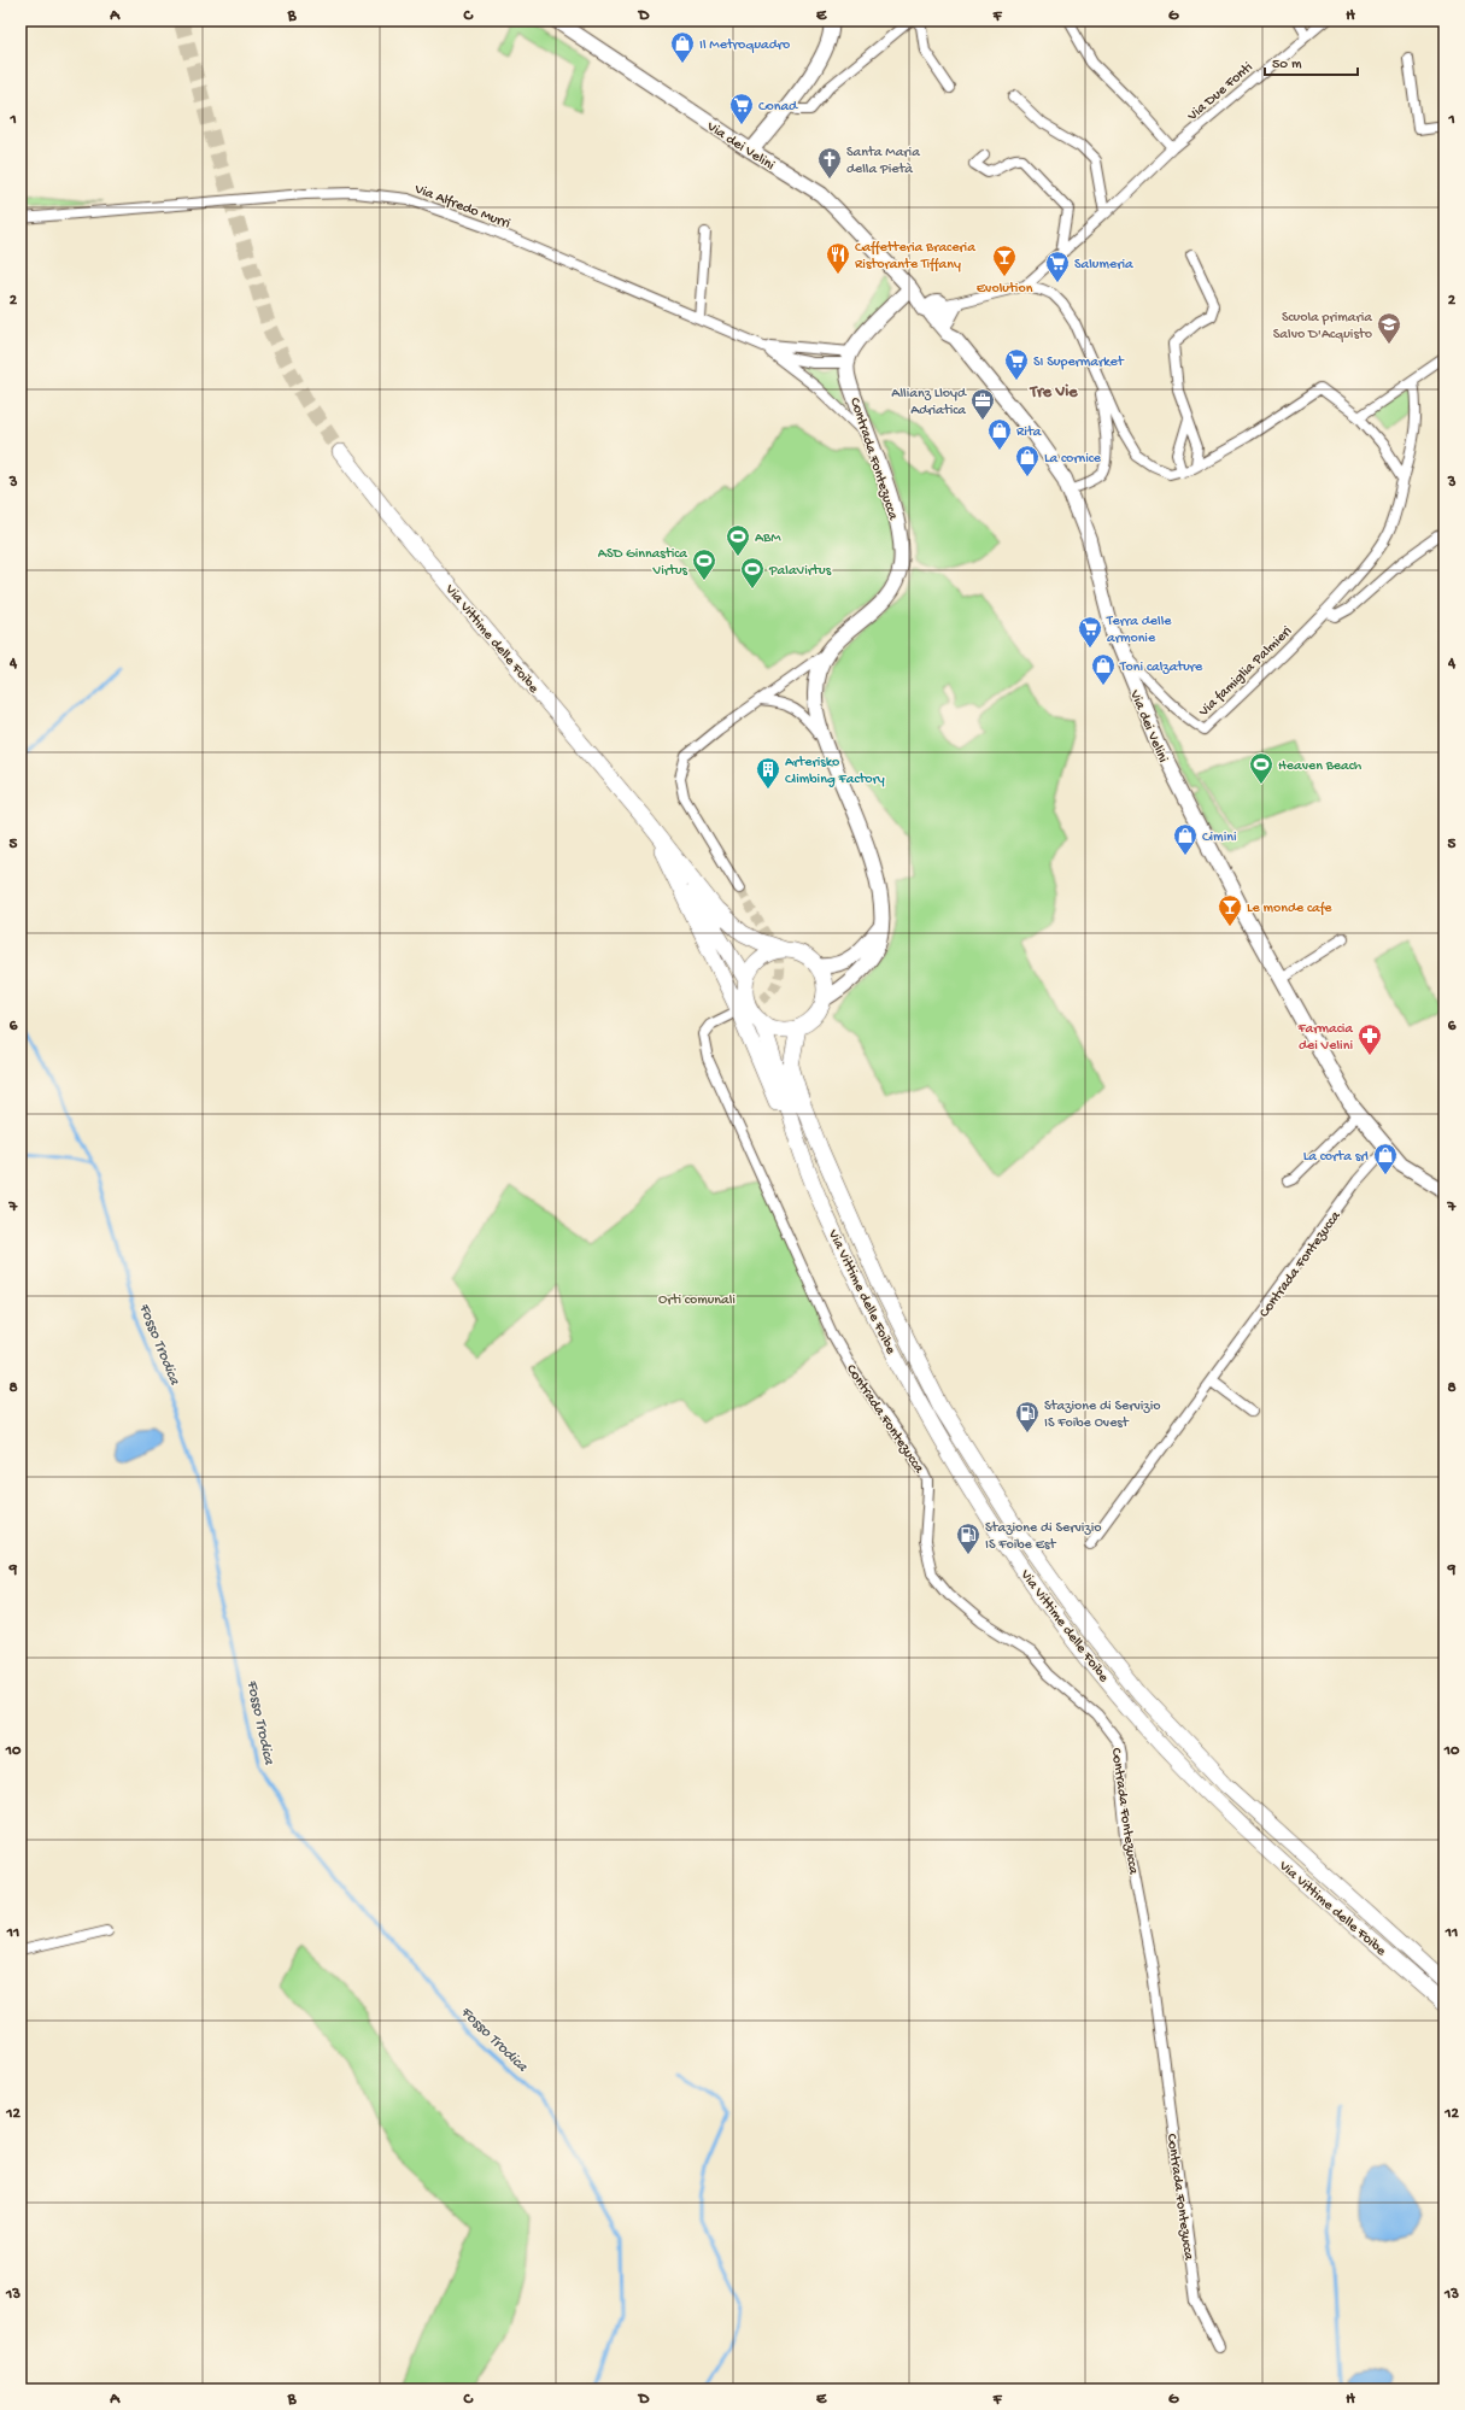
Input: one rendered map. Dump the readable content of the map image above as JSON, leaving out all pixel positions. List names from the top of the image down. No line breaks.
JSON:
{"streets":{"main road":["Via Vittime delle Foibe"],"street":["Via Due Fonti","Via dei Velini","Via Alfredo Murri","Contrada Fontezucca","Via famiglia Palmieri"]},"crossings":[["Via Due Fonti","Via dei Velini"],["Via dei Velini","Contrada Fontezucca"],["Via dei Velini","Via famiglia Palmieri"],["Contrada Fontezucca","Via Vittime delle Foibe"]],"districts":["Tre Vie"],"water":["Fosso Trodica"],"parks":["Orti comunali"],"places":{"shop":["Il Metroquadro","Rita","La cornice","Toni calzature","Cimini","La corta srl"],"supermarket":["Conad","Salumeria","SI Supermarket","Terra delle armonie"],"church":["Santa Maria della Pietà"],"restaurant":["Caffetteria Braceria Ristorante Tiffany"],"bar":["Evolution","Le monde cafe"],"school or university":["Scuola primaria Salvo D'Acquisto"],"office":["Allianz Lloyd Adriatica"],"sports":["ABM","ASD Ginnastica Virtus","PalaVirtus","Heaven Beach"],"building":["Arterisko Climbing Factory"],"pharmacy":["Farmacia dei Velini"],"fuel station":["Stazione di Servizio IS Foibe Ovest","Stazione di Servizio IS Foibe Est"]},"scale_bar":"50 m","grid":{"columns":["A","B","C","D","E","F","G","H"],"rows":["1","2","3","4","5","6","7","8","9","10","11","12","13"]}}
